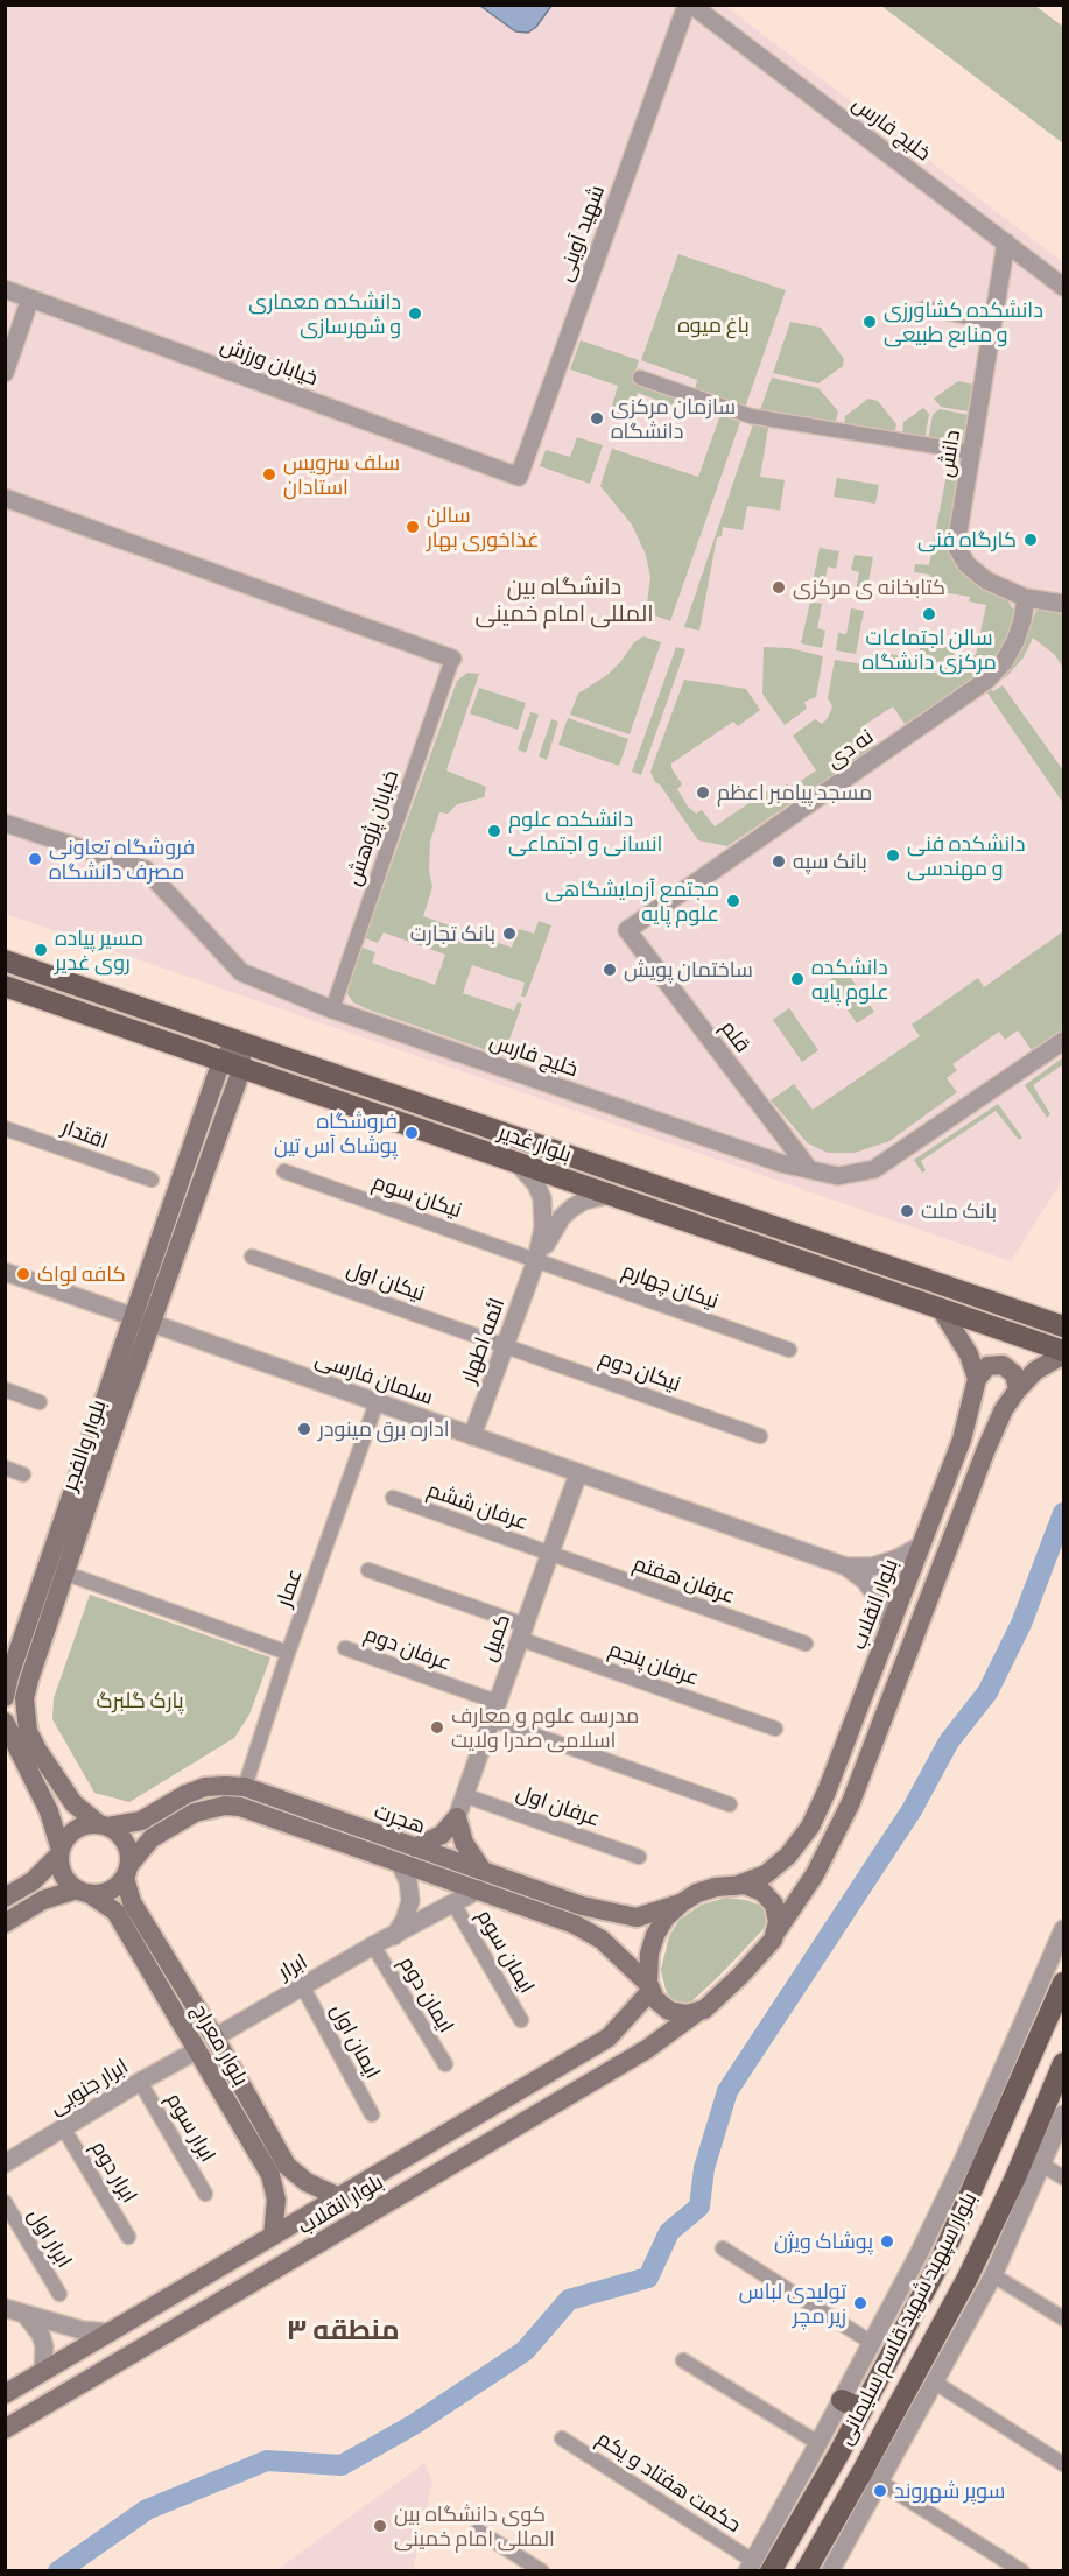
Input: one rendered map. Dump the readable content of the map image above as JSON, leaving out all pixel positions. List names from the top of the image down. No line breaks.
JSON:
{"streets":{"main road":["بلوار غدیر","بلوار والفجر","بلوار انقلاب","هجرت","بلوار معراج","بلوار سپهبد شهید قاسم سلیمانی"],"street":["خلیج فارس","شهید آوینی","خیابان ورزش","دانش","نه دی","خیابان پژوهش","قلم","اقتدار","نیکان سوم","نیکان اول","نیکان چهارم","ائمه اطهار","نیکان دوم","سلمان فارسی","عرفان ششم","عرفان هفتم","عمار","کمیل","عرفان دوم","عرفان پنجم","عرفان اول","ایمان سوم","ابرار","ایمان دوم","ایمان اول","ابرار جنوبی","ابرار سوم","ابرار دوم","ابرار اول","حکمت هفتاد و یکم"]},"crossings":[["خلیج فارس","دانش"],["خلیج فارس","خیابان پژوهش"],["خلیج فارس","قلم"],["شهید آوینی","خیابان ورزش"],["دانش","نه دی"],["نه دی","قلم"],["بلوار غدیر","ائمه اطهار"],["بلوار غدیر","بلوار والفجر"],["نیکان سوم","نیکان چهارم"],["نیکان سوم","ائمه اطهار"],["نیکان اول","ائمه اطهار"],["نیکان اول","نیکان دوم"],["نیکان چهارم","ائمه اطهار"],["ائمه اطهار","نیکان دوم"],["ائمه اطهار","سلمان فارسی"],["سلمان فارسی","بلوار والفجر"],["سلمان فارسی","عمار"],["سلمان فارسی","بلوار انقلاب"],["سلمان فارسی","کمیل"],["بلوار والفجر","هجرت"],["بلوار والفجر","بلوار معراج"],["عرفان ششم","عرفان هفتم"],["عرفان ششم","کمیل"],["عرفان هفتم","کمیل"],["عمار","هجرت"],["بلوار انقلاب","هجرت"],["بلوار انقلاب","بلوار معراج"],["کمیل","عرفان دوم"],["کمیل","عرفان پنجم"],["کمیل","عرفان اول"],["هجرت","ابرار"],["هجرت","بلوار معراج"],["ایمان سوم","ابرار"],["ابرار","ایمان دوم"],["ابرار","ایمان اول"],["ابرار","بلوار معراج"],["بلوار معراج","ابرار جنوبی"],["ابرار جنوبی","ابرار سوم"],["ابرار جنوبی","ابرار دوم"],["بلوار سپهبد شهید قاسم سلیمانی","حکمت هفتاد و یکم"]],"districts":["دانشگاه بین المللی امام خمینی","منطقه ۳"],"parks":["باغ میوه","پارک گلبرگ"],"places":["دانشکده معماری و شهرسازی","دانشکده کشاورزی و منابع طبیعی","سازمان مرکزی دانشگاه","سلف سرویس استادان","سالن غذاخوری بهار","کارگاه فنی","کتابخانه ی مرکزی","سالن اجتماعات مرکزی دانشگاه","مسجد پیامبر اعظم","دانشکده علوم انسانی و اجتماعی","دانشکده فنی و مهندسی","فروشگاه تعاونی مصرف دانشگاه","بانک سپه","مجتمع آزمایشگاهی علوم پایه","بانک تجارت","مسیر پیاده روی غدیر","ساختمان پویش","دانشکده علوم پایه","فروشگاه پوشاک آس تین","بانک ملت","کافه لواک","اداره برق مینودر","مدرسه علوم و معارف اسلامی صدرا ولایت","پوشاک ویژن","تولیدی لباس زیر مچر","سوپر شهروند","کوی دانشگاه بین المللی امام خمینی"]}
